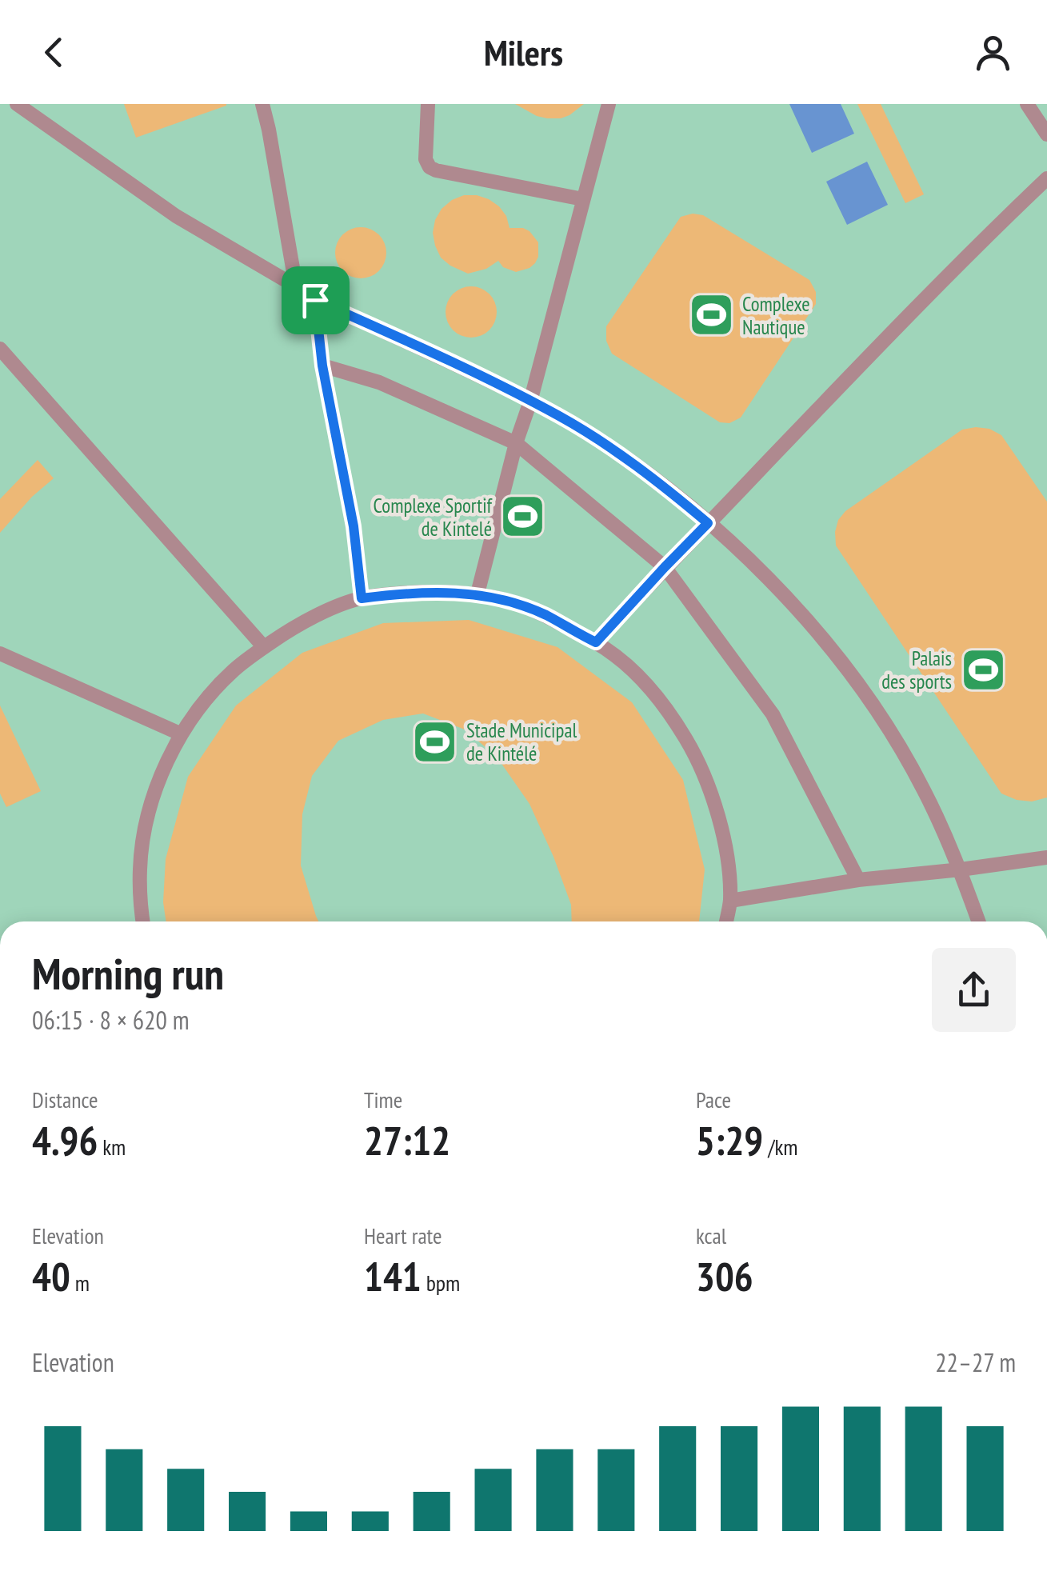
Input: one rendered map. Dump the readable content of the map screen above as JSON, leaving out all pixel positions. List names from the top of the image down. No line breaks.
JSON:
{"places":{"sports":["Complexe Nautique","Complexe Sportif de Kintelé","Palais des sports","Stade Municipal de Kintélé"]},"page":{"header":"Milers","heading":["Morning run","06:15 · 8 × 620 m"],"stats":[["Distance","4.96 km"],["Time","27:12"],["Pace","5:29 /km"],["Elevation","40 m"],["Heart rate","141 bpm"],["kcal","306"]],"chart":["Elevation","22–27 m"]}}
